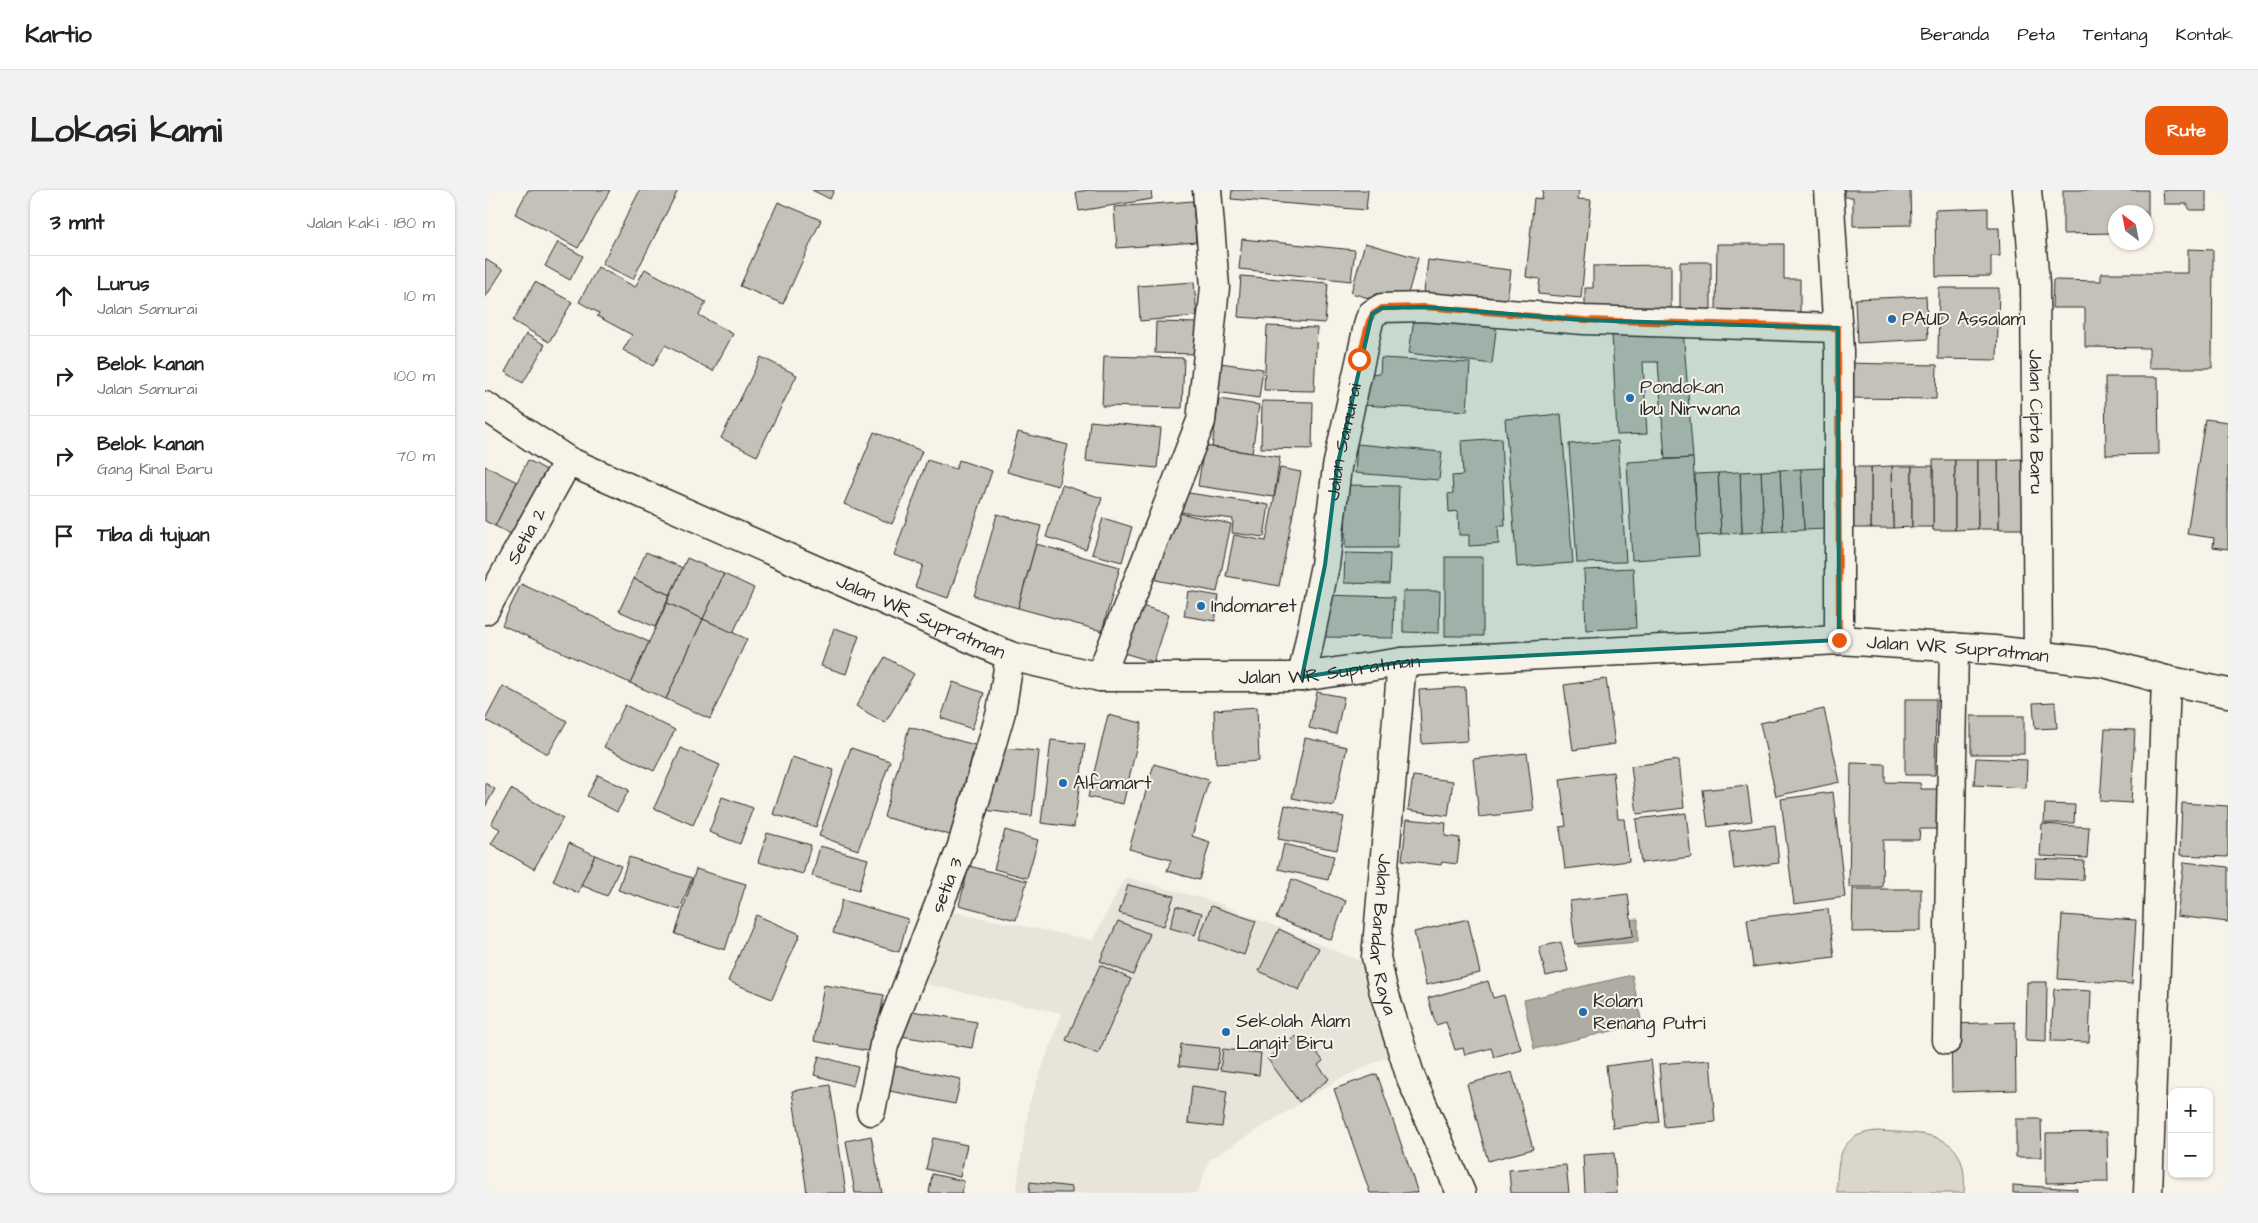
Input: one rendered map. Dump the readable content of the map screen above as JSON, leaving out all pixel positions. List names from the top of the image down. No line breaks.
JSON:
{"streets":{"main road":["Jalan Cipta Baru","Jalan Samurai","Setia 2","Jalan WR Supratman","setia 3","Jalan Bandar Raya"]},"crossings":[["Jalan Cipta Baru","Jalan WR Supratman"],["Jalan Samurai","Jalan WR Supratman"],["Setia 2","Jalan WR Supratman"],["Jalan WR Supratman","setia 3"],["Jalan WR Supratman","Jalan Bandar Raya"]],"places":["PAUD Assalam","Pondokan Ibu Nirwana","Indomaret","Alfamart","Kolam Renang Putri","Sekolah Alam Langit Biru"],"north":"top left","page":{"header":"Kartio","nav":["Beranda","Peta","Tentang","Kontak"],"title":"Lokasi kami","buttons":"Rute","heading":["3 mnt","Jalan kaki · 180 m"],"list":[["Lurus","Jalan Samurai","10 m"],["Belok kanan","Jalan Samurai","100 m"],["Belok kanan","Gang Kinal Baru","70 m"],"Tiba di tujuan"],"map_buttons":["+","−"]}}
